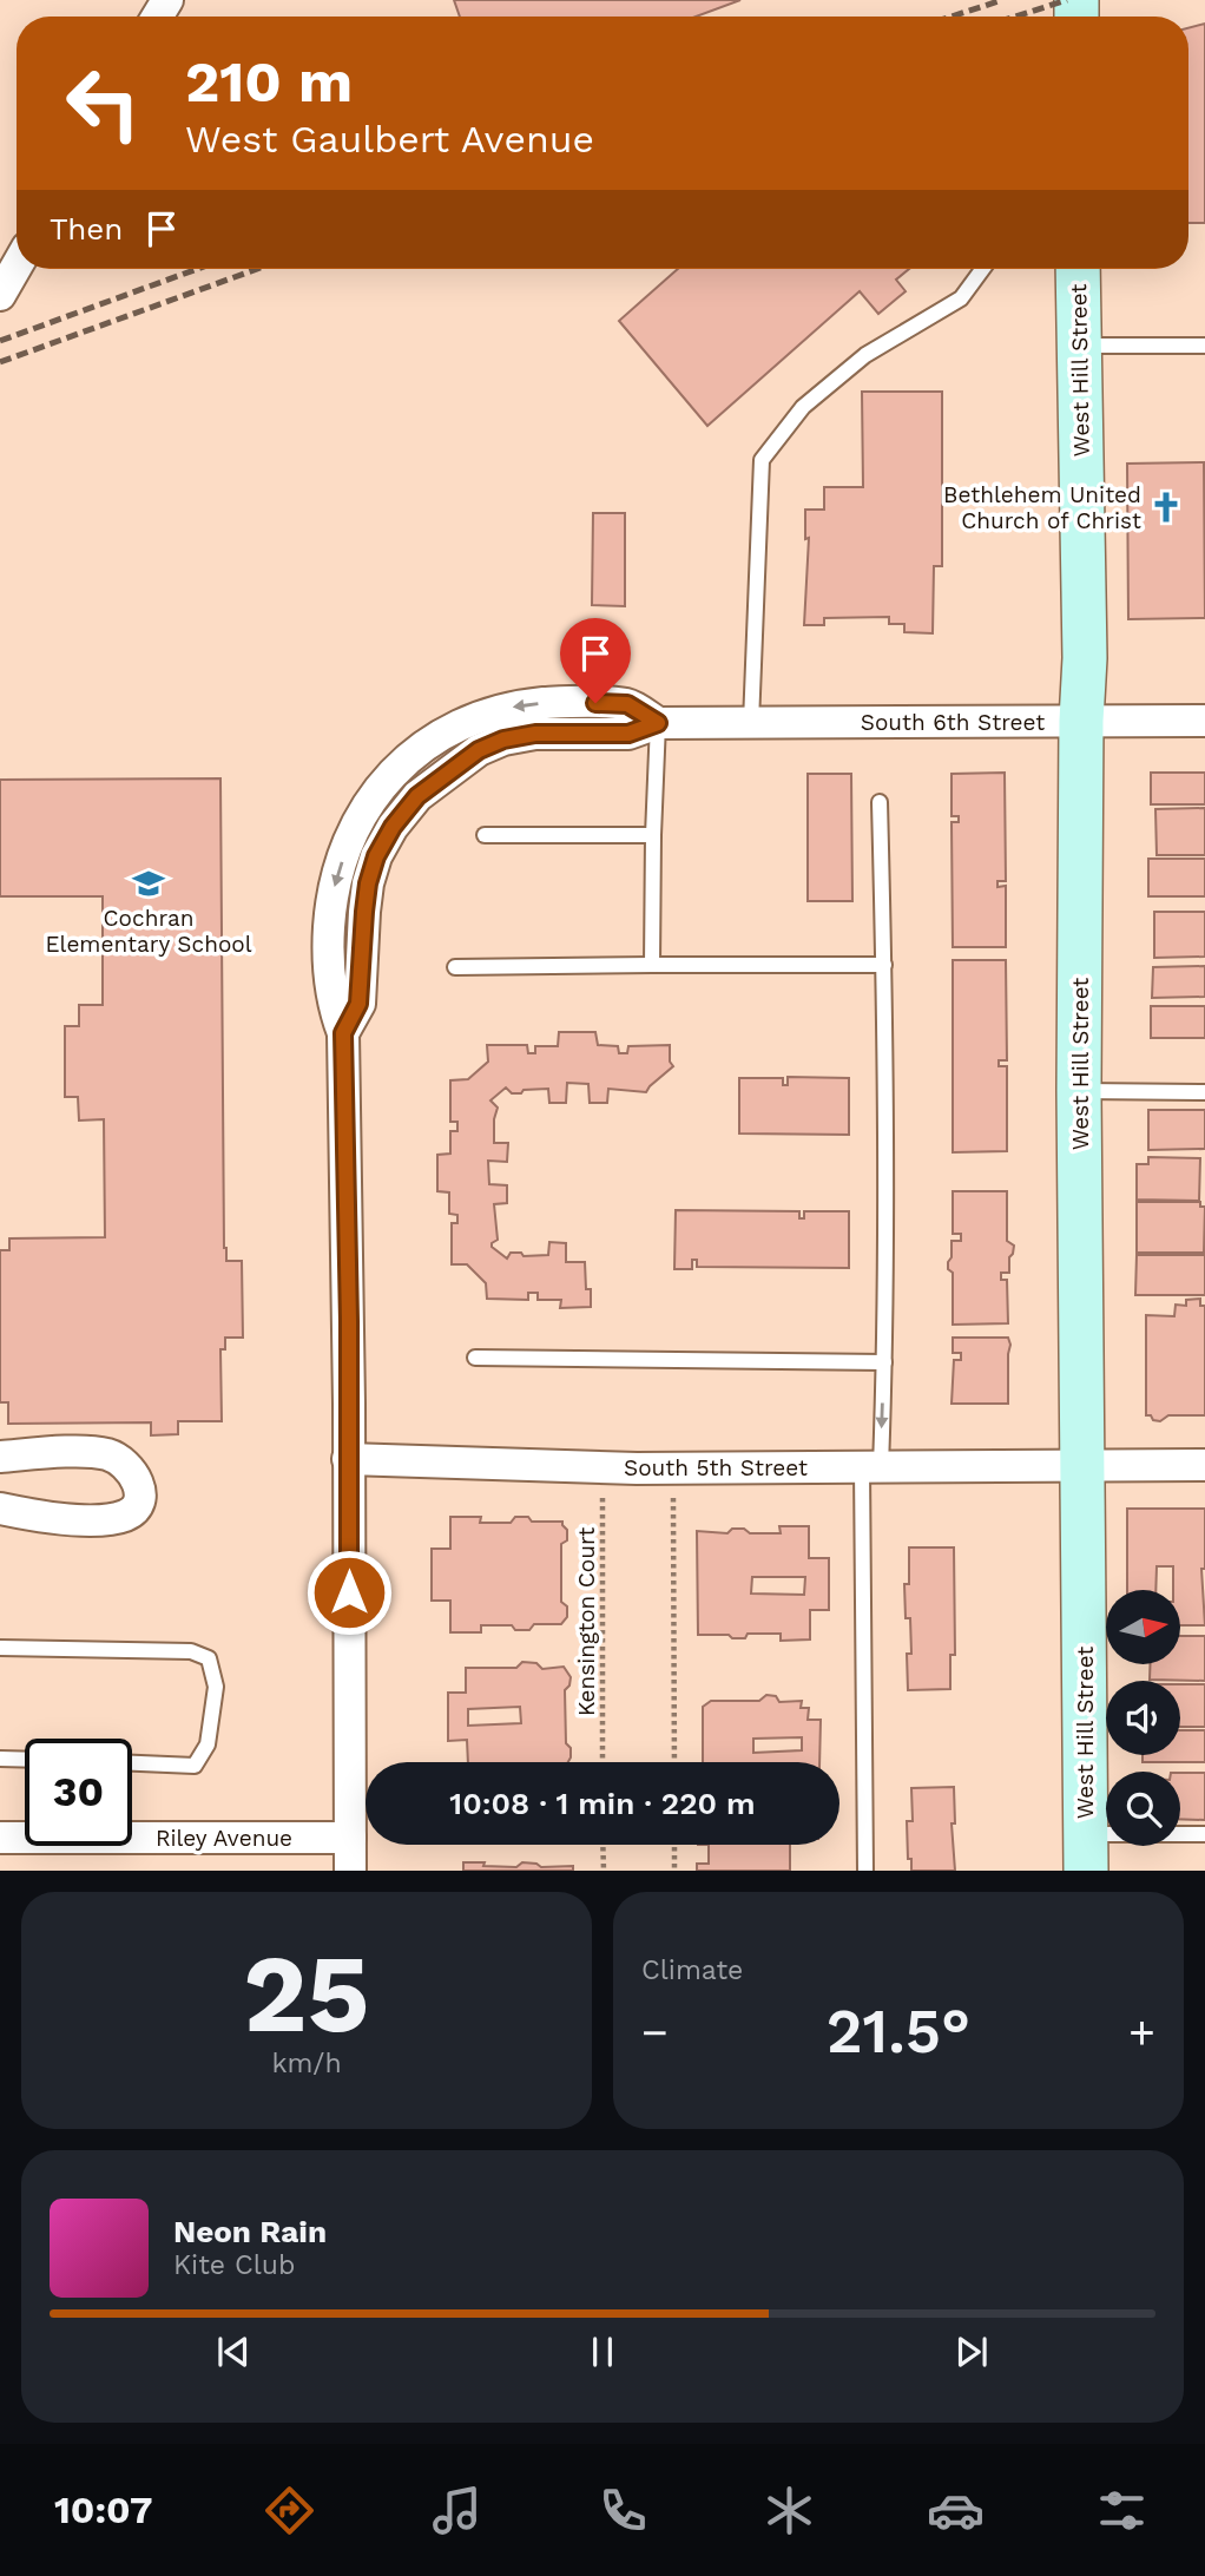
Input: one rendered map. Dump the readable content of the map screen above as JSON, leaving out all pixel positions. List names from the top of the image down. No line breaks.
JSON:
{"streets":{"street":["West Hill Street","South 6th Street","South 5th Street","Riley Avenue"],"path":["Kensington Court"]},"crossings":[["West Hill Street","South 6th Street"],["West Hill Street","South 5th Street"],["South 5th Street","Kensington Court"]],"places":{"church":["Bethlehem United Church of Christ"],"school or university":["Cochran Elementary School"]},"north":"right","page":{"turn":["210 m","West Gaulbert Avenue"],"then":"Then","limit":"30","trip":"10:08 · 1 min · 220 m","tile":[["25","km/h"],"Climate"],"heat":["−","21.5°","+"],"song":["Neon Rain","Kite Club"],"tabs":"10:07"}}
